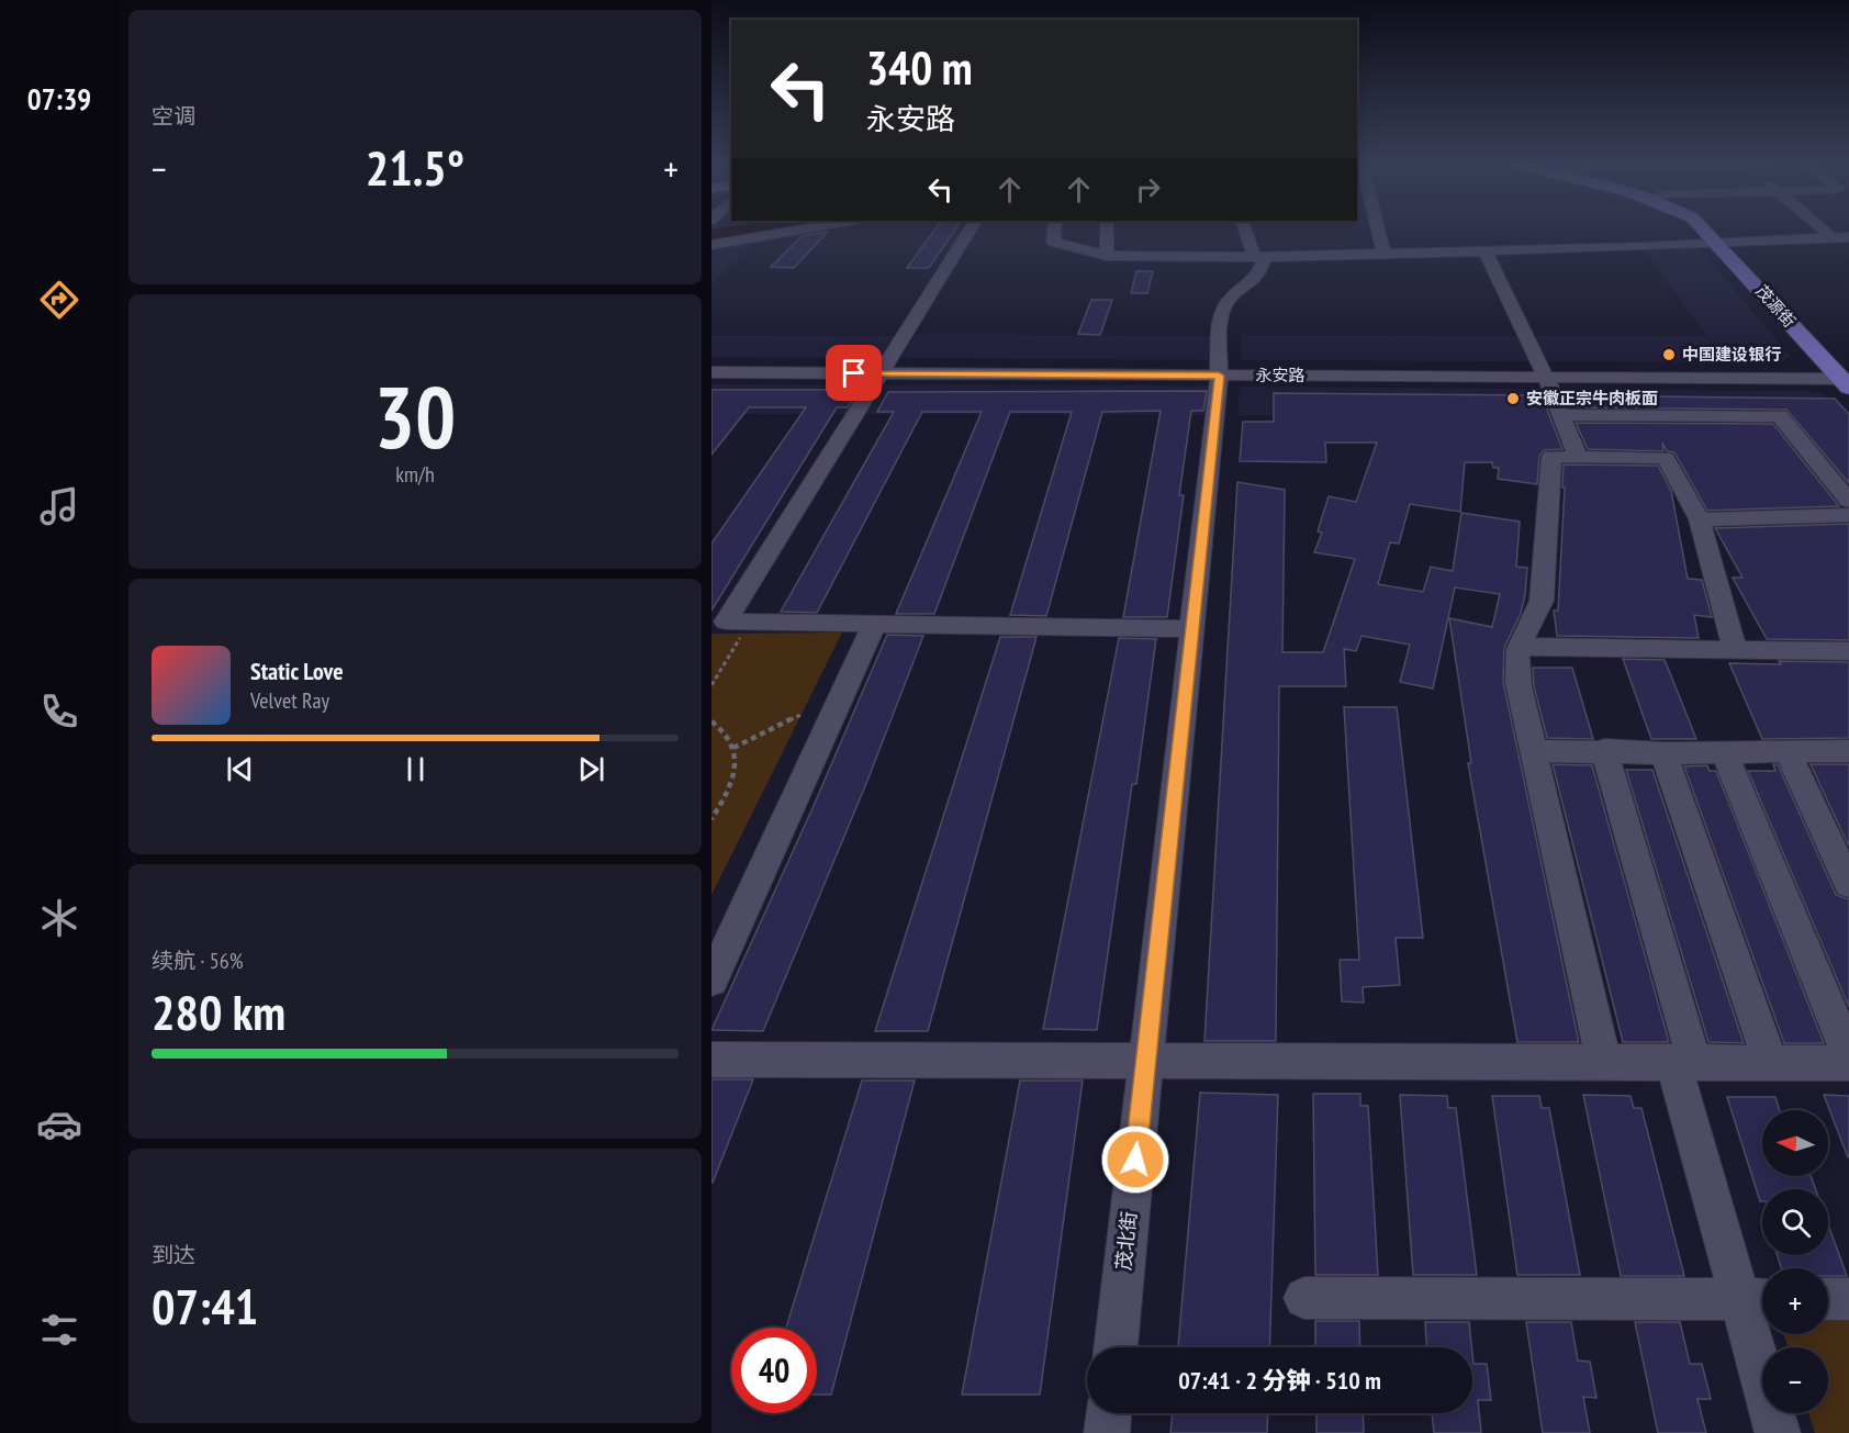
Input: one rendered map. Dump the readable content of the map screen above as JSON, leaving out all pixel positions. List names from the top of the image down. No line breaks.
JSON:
{"streets":{"main road":["茂源街"],"street":["永安路","茂北街"]},"crossings":[["茂源街","永安路"],["永安路","茂北街"]],"places":["中国建设银行","安徽正宗牛肉板面"],"north":"left","page":{"tabs":"07:39","tile":["空调",["30","km/h"],["续航 · 56%","280 km"],["到达","07:41"]],"turn":["340 m","永安路"],"heat":["−","21.5°","+"],"song":["Static Love","Velvet Ray"],"map_buttons":["+","−"],"limit":"40","trip":"07:41 · 2 分钟 · 510 m"}}
